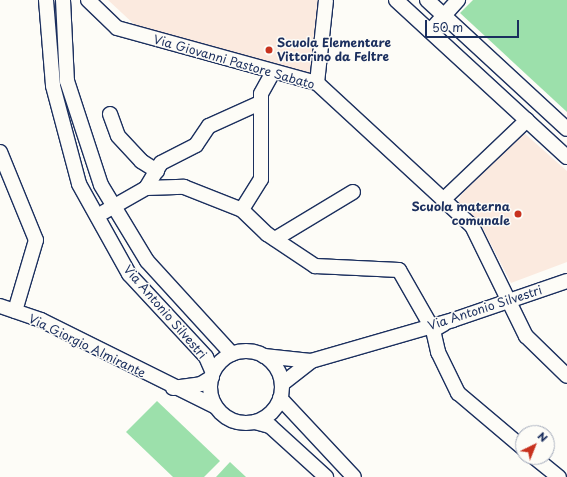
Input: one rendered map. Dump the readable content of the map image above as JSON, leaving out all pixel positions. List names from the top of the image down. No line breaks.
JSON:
{"streets":{"street":["Via Giovanni Pastore Sabato","Via Antonio Silvestri","Via Giorgio Almirante"]},"crossings":[["Via Giovanni Pastore Sabato","Via Antonio Silvestri"],["Via Antonio Silvestri","Via Giorgio Almirante"]],"places":["Scuola Elementare Vittorino da Feltre","Scuola materna comunale"],"scale_bar":"50 m","north":"top right"}
